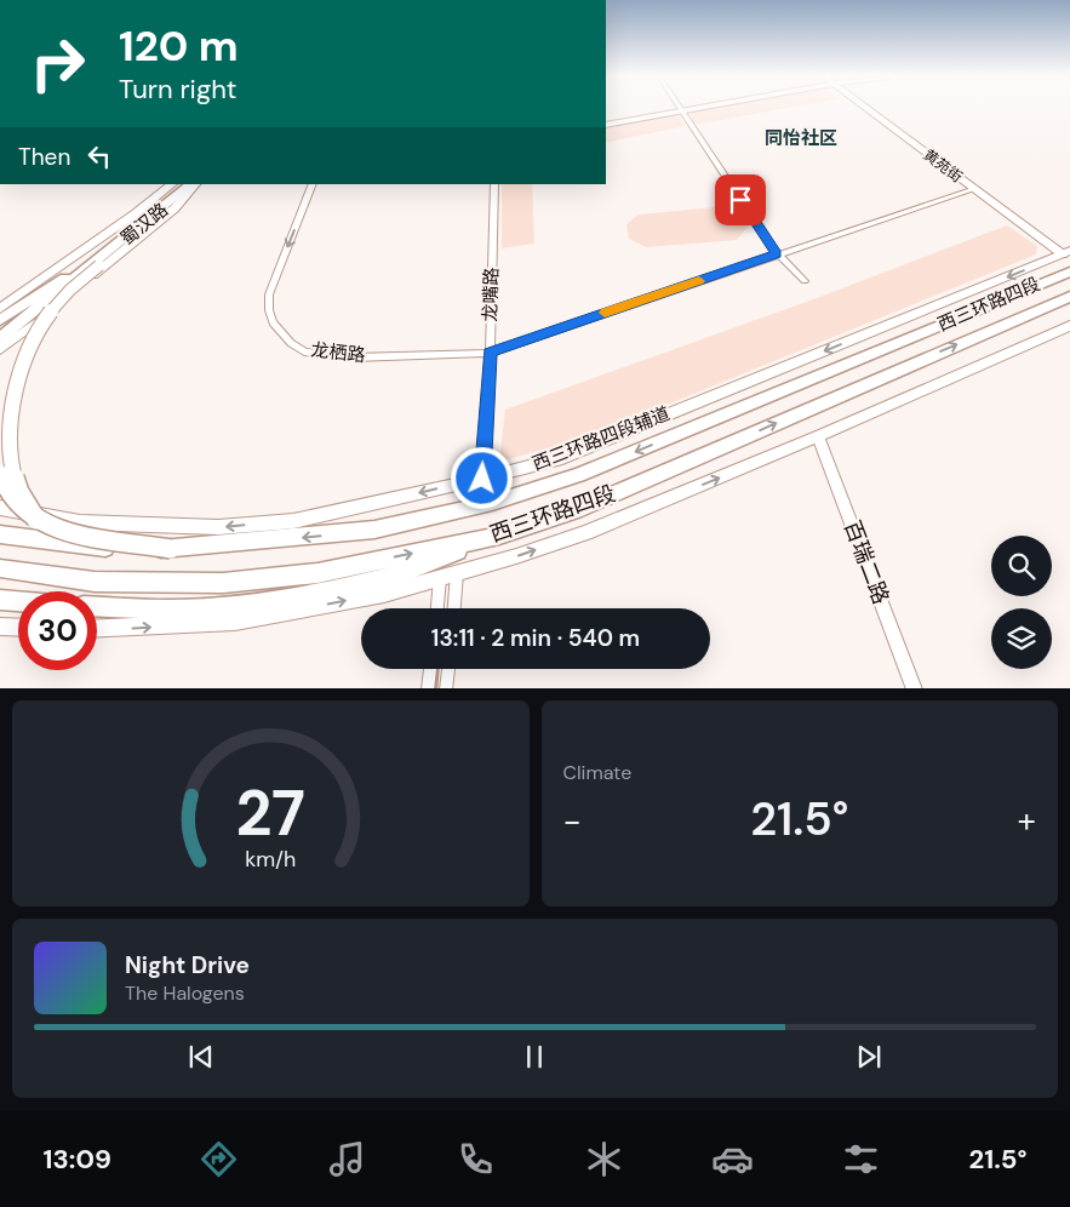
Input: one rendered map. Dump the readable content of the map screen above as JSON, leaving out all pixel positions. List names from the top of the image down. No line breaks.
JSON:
{"streets":{"highway":["蜀汉路","西三环路四段"],"main road":["西三环路四段辅道"],"street":["黄苑街","龙嘴路","龙栖路","百瑞二路"]},"crossings":[["黄苑街","龙栖路"],["黄苑街","西三环路四段辅道"],["龙嘴路","龙栖路"],["龙嘴路","西三环路四段辅道"]],"districts":["同怡社区"],"page":{"turn":["120 m","Turn right"],"then":"Then","limit":"30","trip":"13:11 · 2 min · 540 m","tile":"Climate","heat":["−","21.5°","+"],"song":["Night Drive","The Halogens"],"tabs":["13:09","21.5°"],"gauge":["27","km/h"]}}
